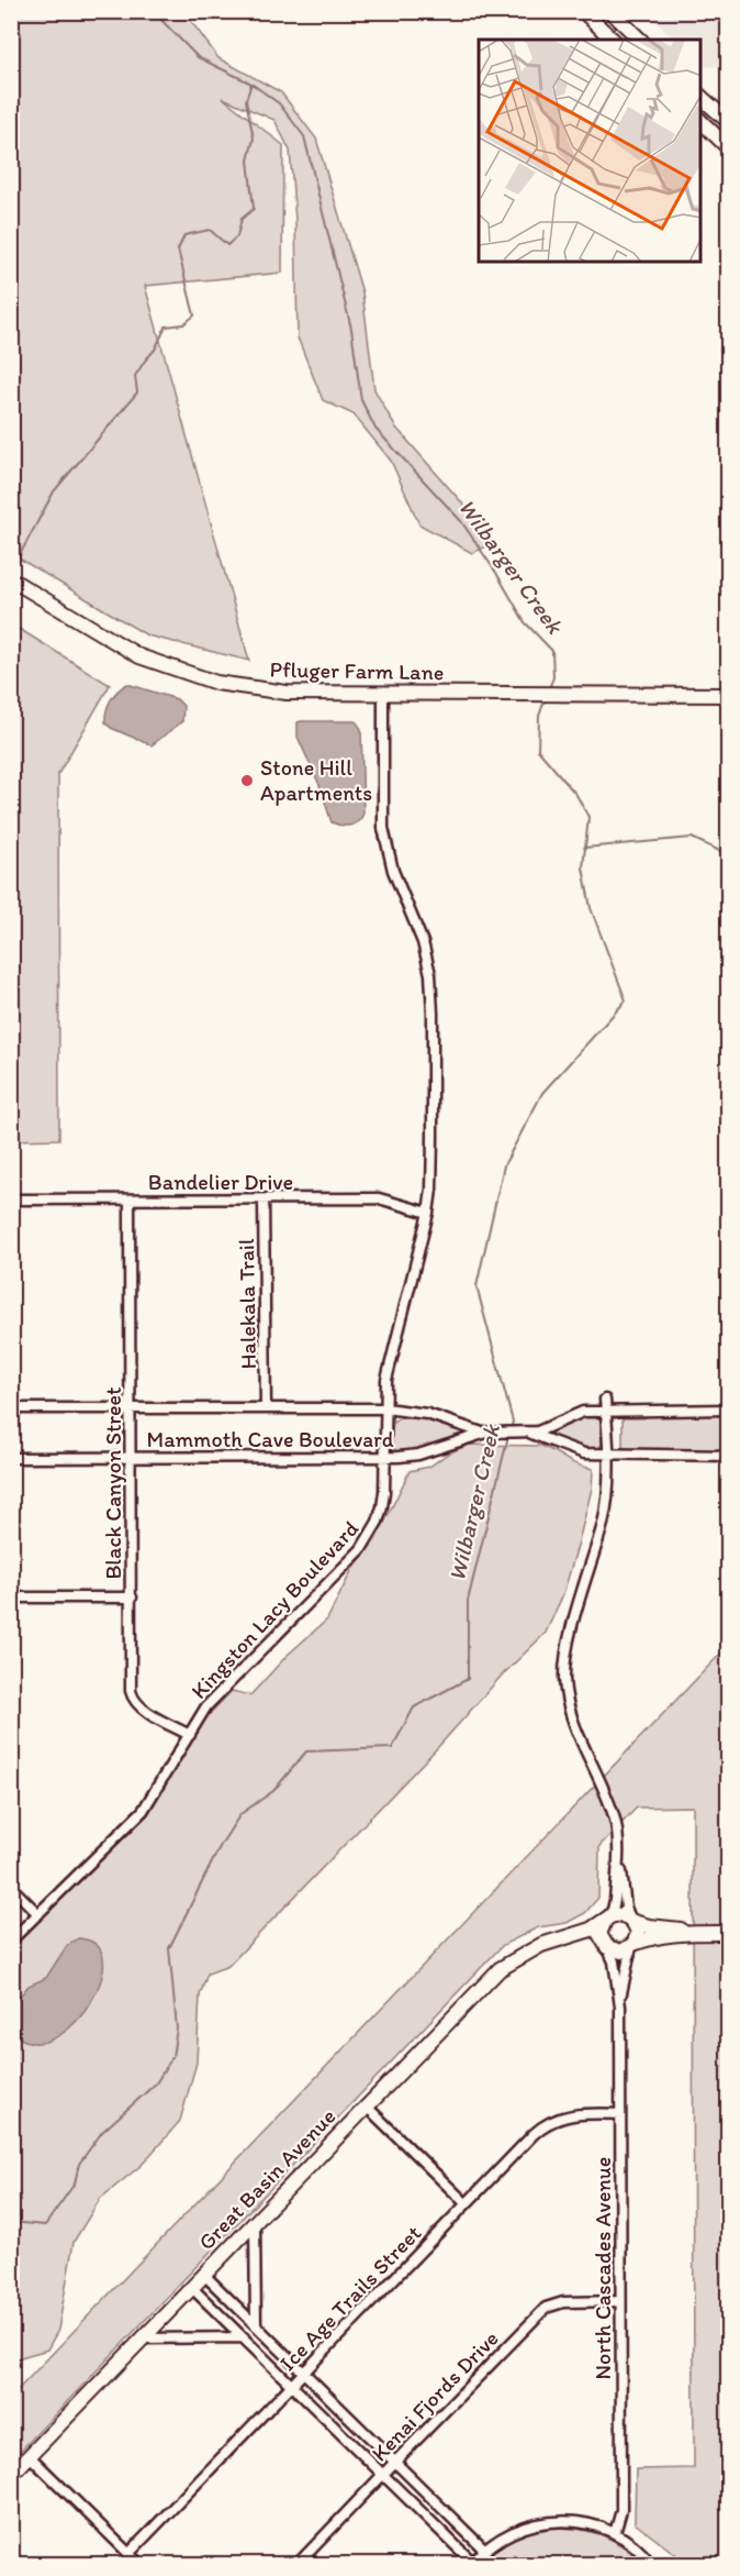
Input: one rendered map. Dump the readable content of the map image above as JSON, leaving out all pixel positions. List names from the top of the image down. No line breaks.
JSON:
{"streets":{"street":["Pfluger Farm Lane","Bandelier Drive","Halekala Trail","Mammoth Cave Boulevard","Black Canyon Street","Kingston Lacy Boulevard","Great Basin Avenue","North Cascades Avenue","Ice Age Trails Street","Kenai Fjords Drive"]},"crossings":[["Pfluger Farm Lane","Kingston Lacy Boulevard"],["Bandelier Drive","Halekala Trail"],["Bandelier Drive","Black Canyon Street"],["Bandelier Drive","Kingston Lacy Boulevard"],["Halekala Trail","Mammoth Cave Boulevard"],["Mammoth Cave Boulevard","Black Canyon Street"],["Mammoth Cave Boulevard","Kingston Lacy Boulevard"],["Black Canyon Street","Kingston Lacy Boulevard"],["Great Basin Avenue","North Cascades Avenue"],["North Cascades Avenue","Ice Age Trails Street"],["North Cascades Avenue","Kenai Fjords Drive"]],"water":["Wilbarger Creek"],"places":["Stone Hill Apartments"]}
